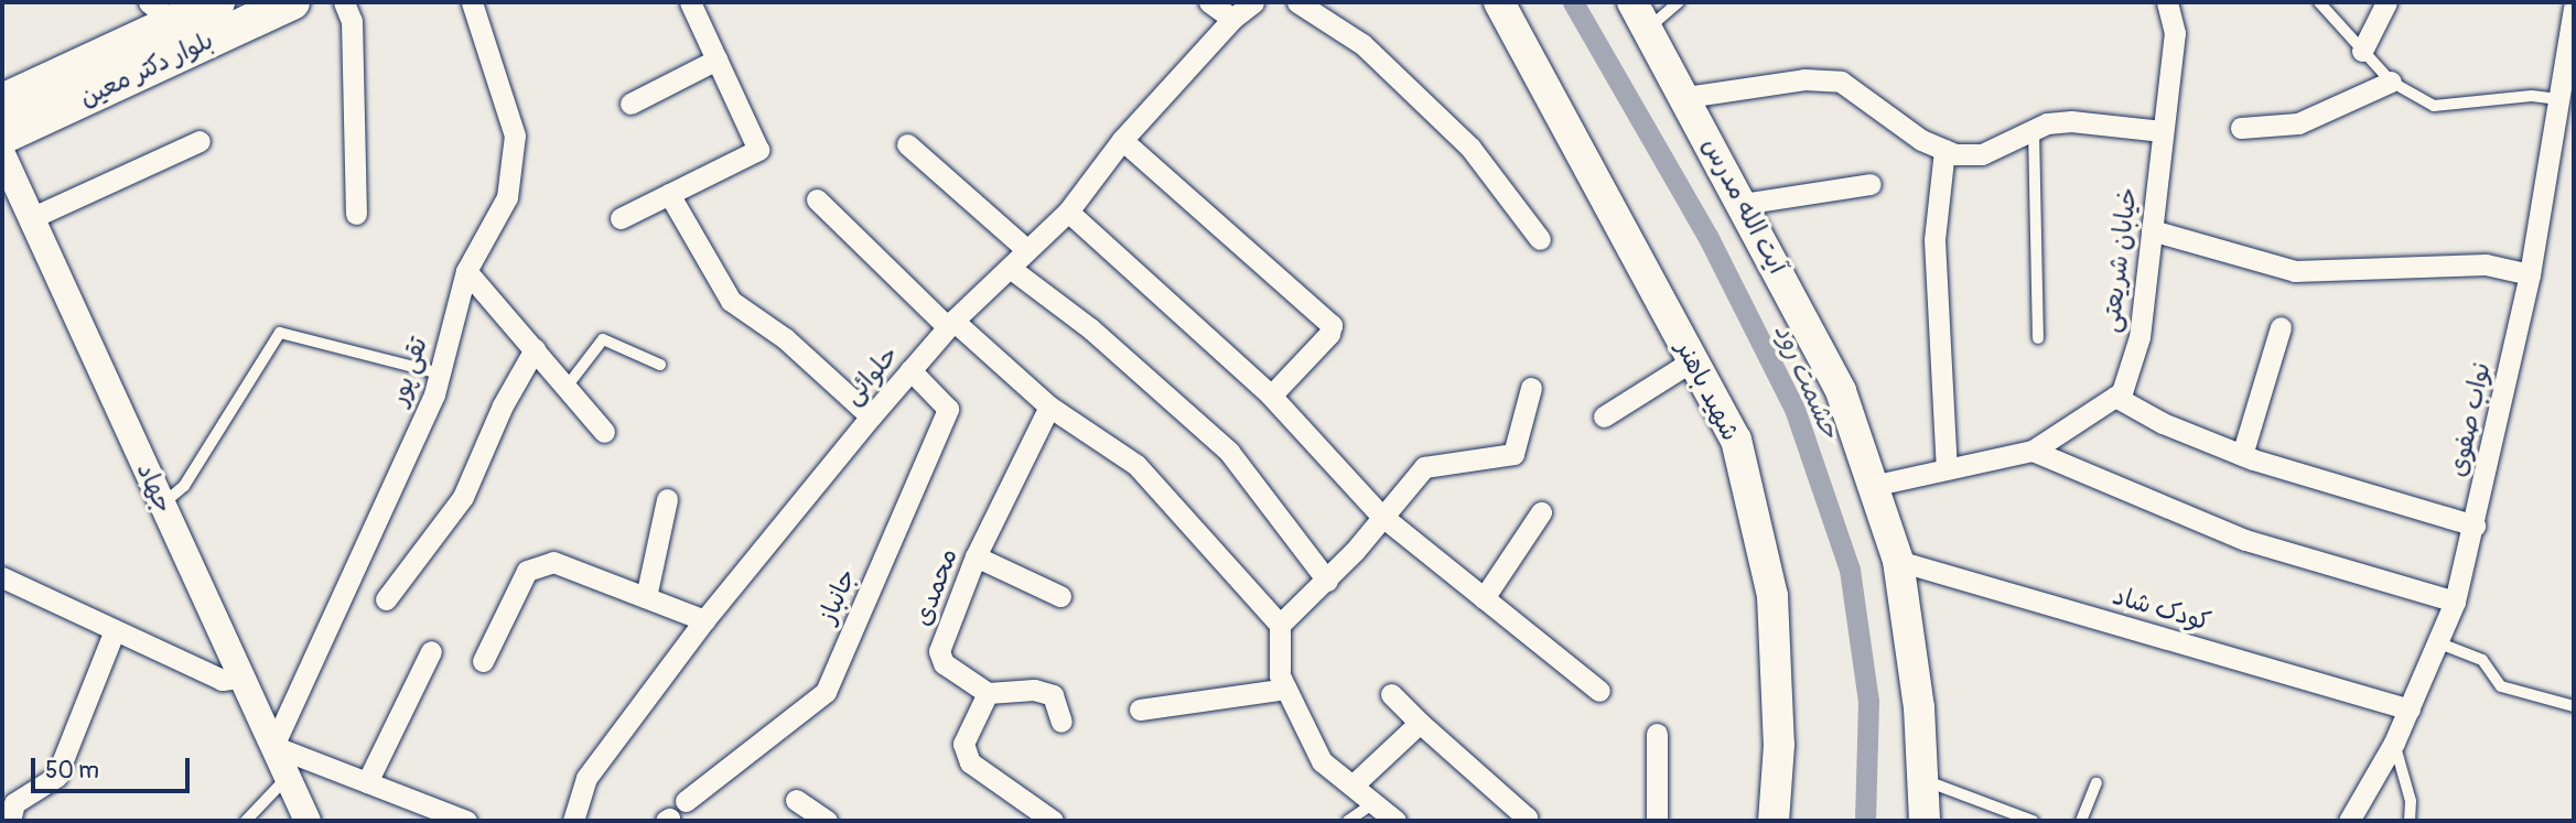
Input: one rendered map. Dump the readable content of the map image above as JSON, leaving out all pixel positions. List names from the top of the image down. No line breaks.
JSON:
{"streets":{"main road":["بلوار دکتر معین","آیت الله مدرس","شهید باهنر"],"street":["خیابان شریعتی","تقی پور","حلوائی","نواب صفوی","جهاد","محمدی","جانباز","کودک شاد"]},"crossings":[["آیت الله مدرس","کودک شاد"],["تقی پور","جهاد"],["حلوائی","جانباز"],["نواب صفوی","کودک شاد"]],"water":["حشمت رود"],"scale_bar":"50 m"}
